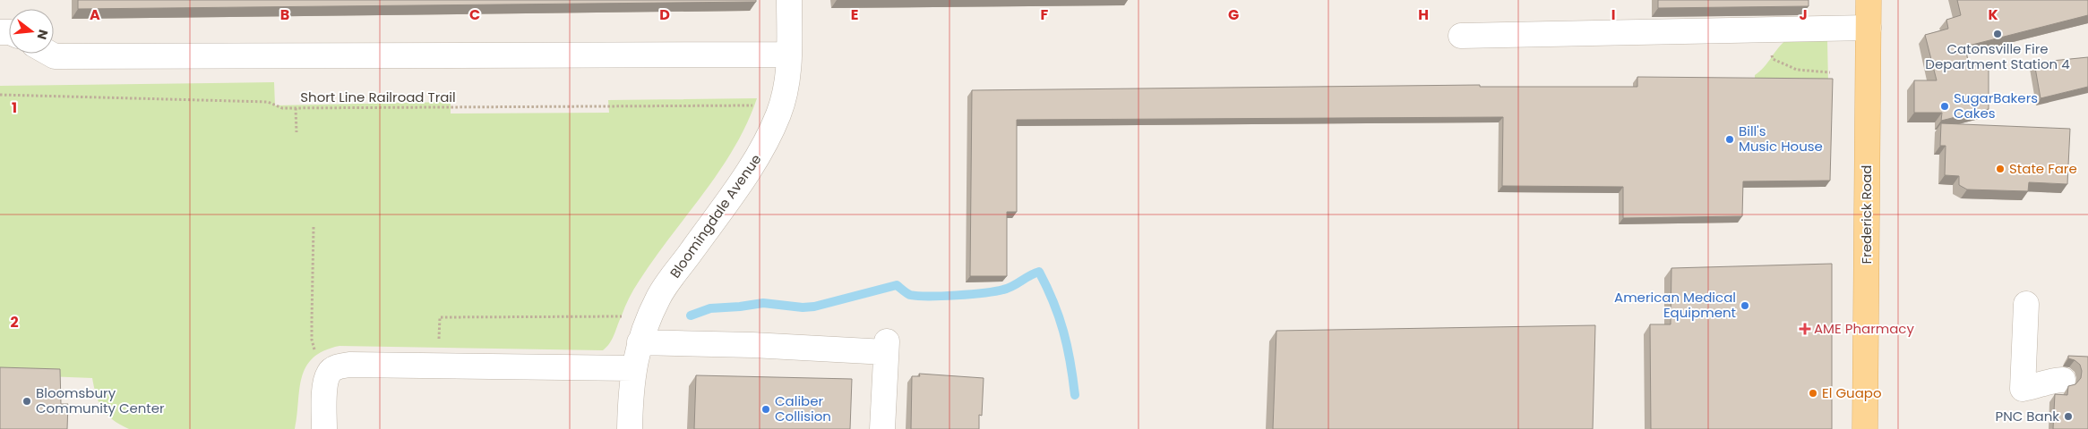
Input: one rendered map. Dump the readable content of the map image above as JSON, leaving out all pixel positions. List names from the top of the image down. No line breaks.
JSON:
{"streets":{"main road":["Frederick Road"],"street":["Bloomingdale Avenue"],"path":["Short Line Railroad Trail"]},"places":{"other":["Catonsville Fire Department Station 4","SugarBakers Cakes","Bill's Music House","State Fare","American Medical Equipment","El Guapo","Bloomsbury Community Center","Caliber Collision","PNC Bank"],"health":["AME Pharmacy"]},"north":"right","grid":{"columns":["A","B","C","D","E","F","G","H","I","J","K"],"rows":["1","2"]}}
